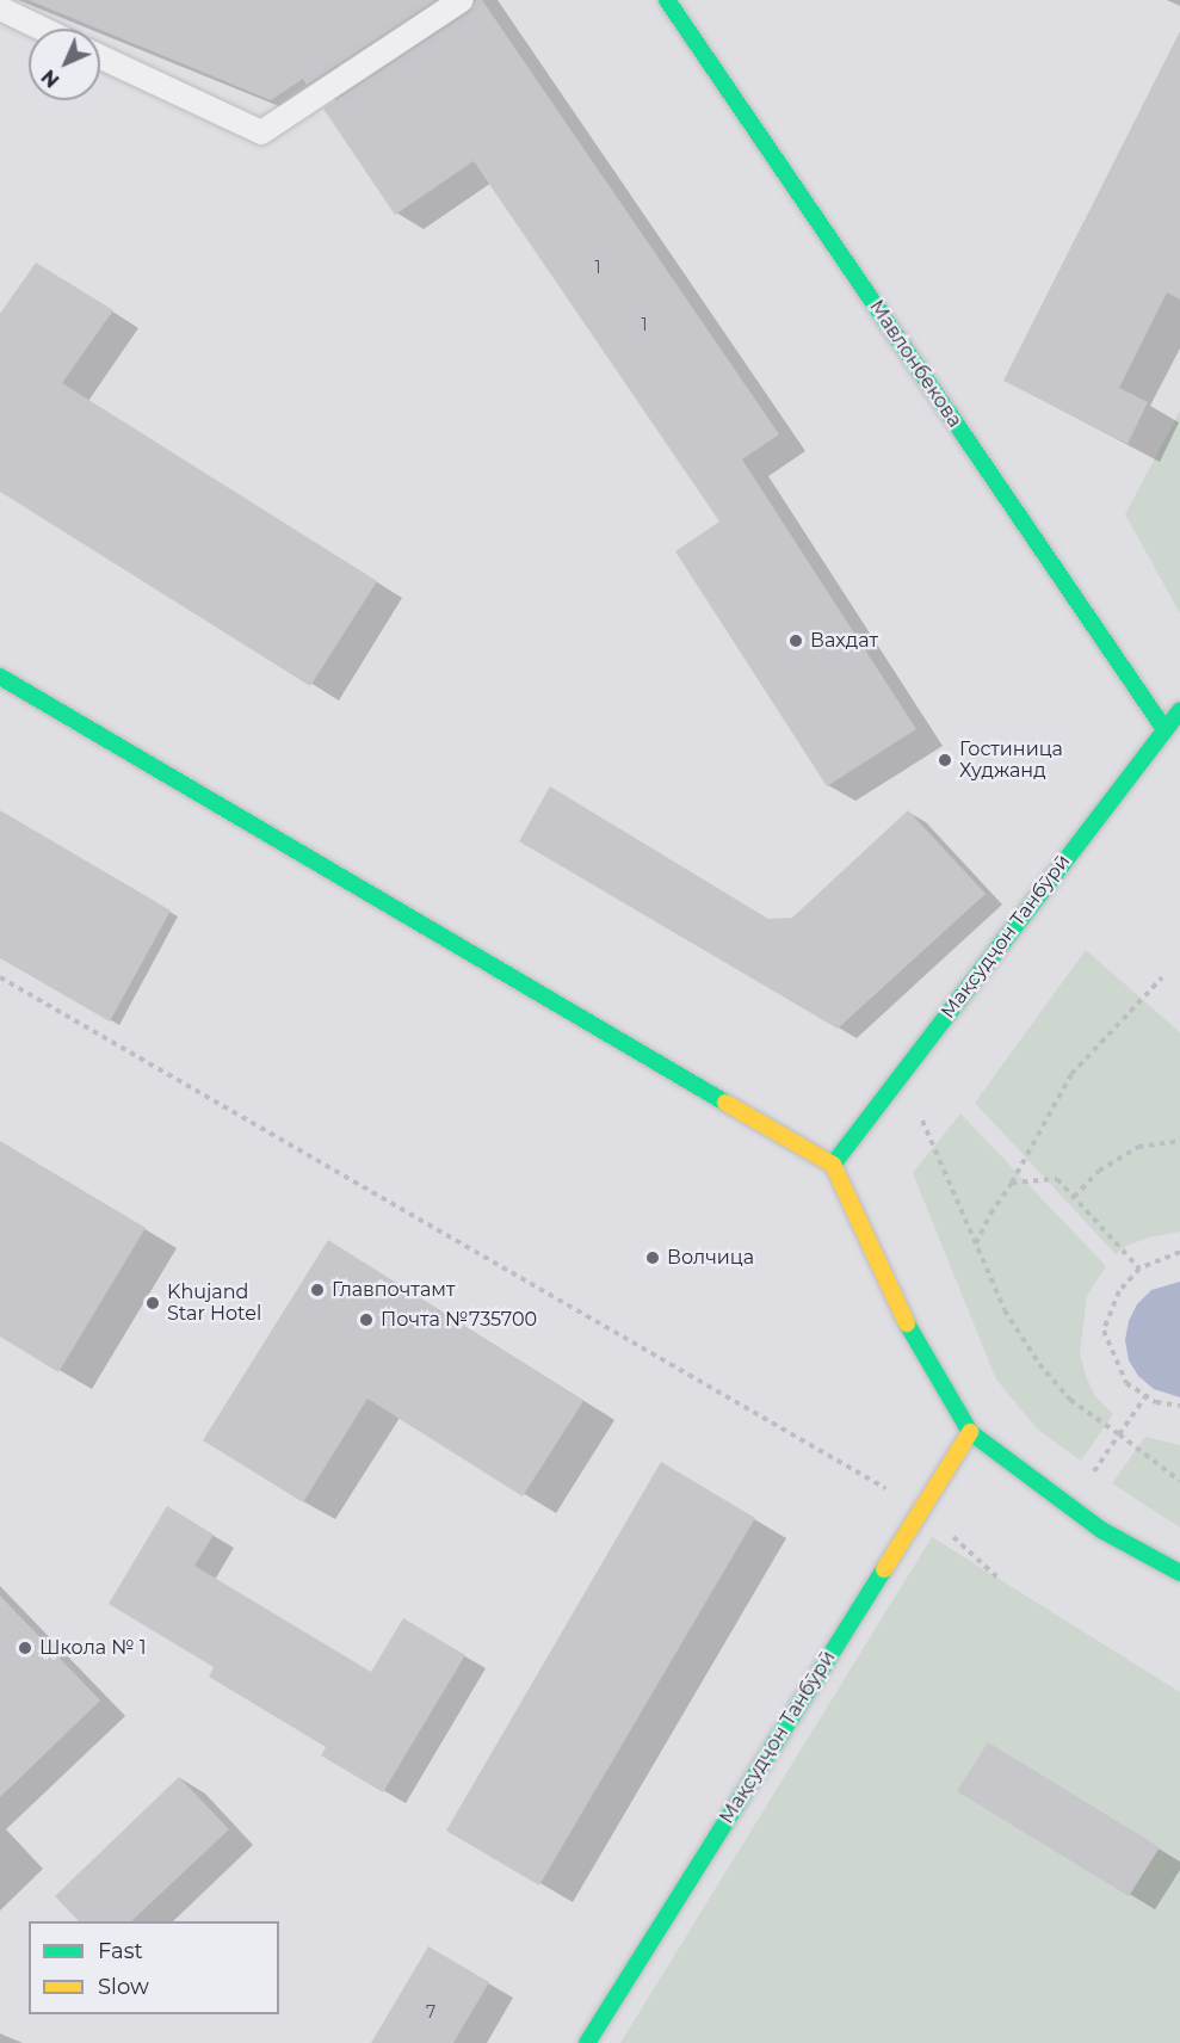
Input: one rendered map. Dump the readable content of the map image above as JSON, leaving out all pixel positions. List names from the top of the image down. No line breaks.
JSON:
{"streets":{"main road":["Мавлонбекова","Мақсудҷон Танбӯрӣ"]},"crossings":[["Мавлонбекова","Мақсудҷон Танбӯрӣ"]],"places":["Вахдат","Гостиница Худжанд","Волчица","Главпочтамт","Khujand Star Hotel","Почта №735700","Школа № 1"],"house_numbers":["1","1","7"],"legend":["Fast","Slow"],"north":"bottom left"}
